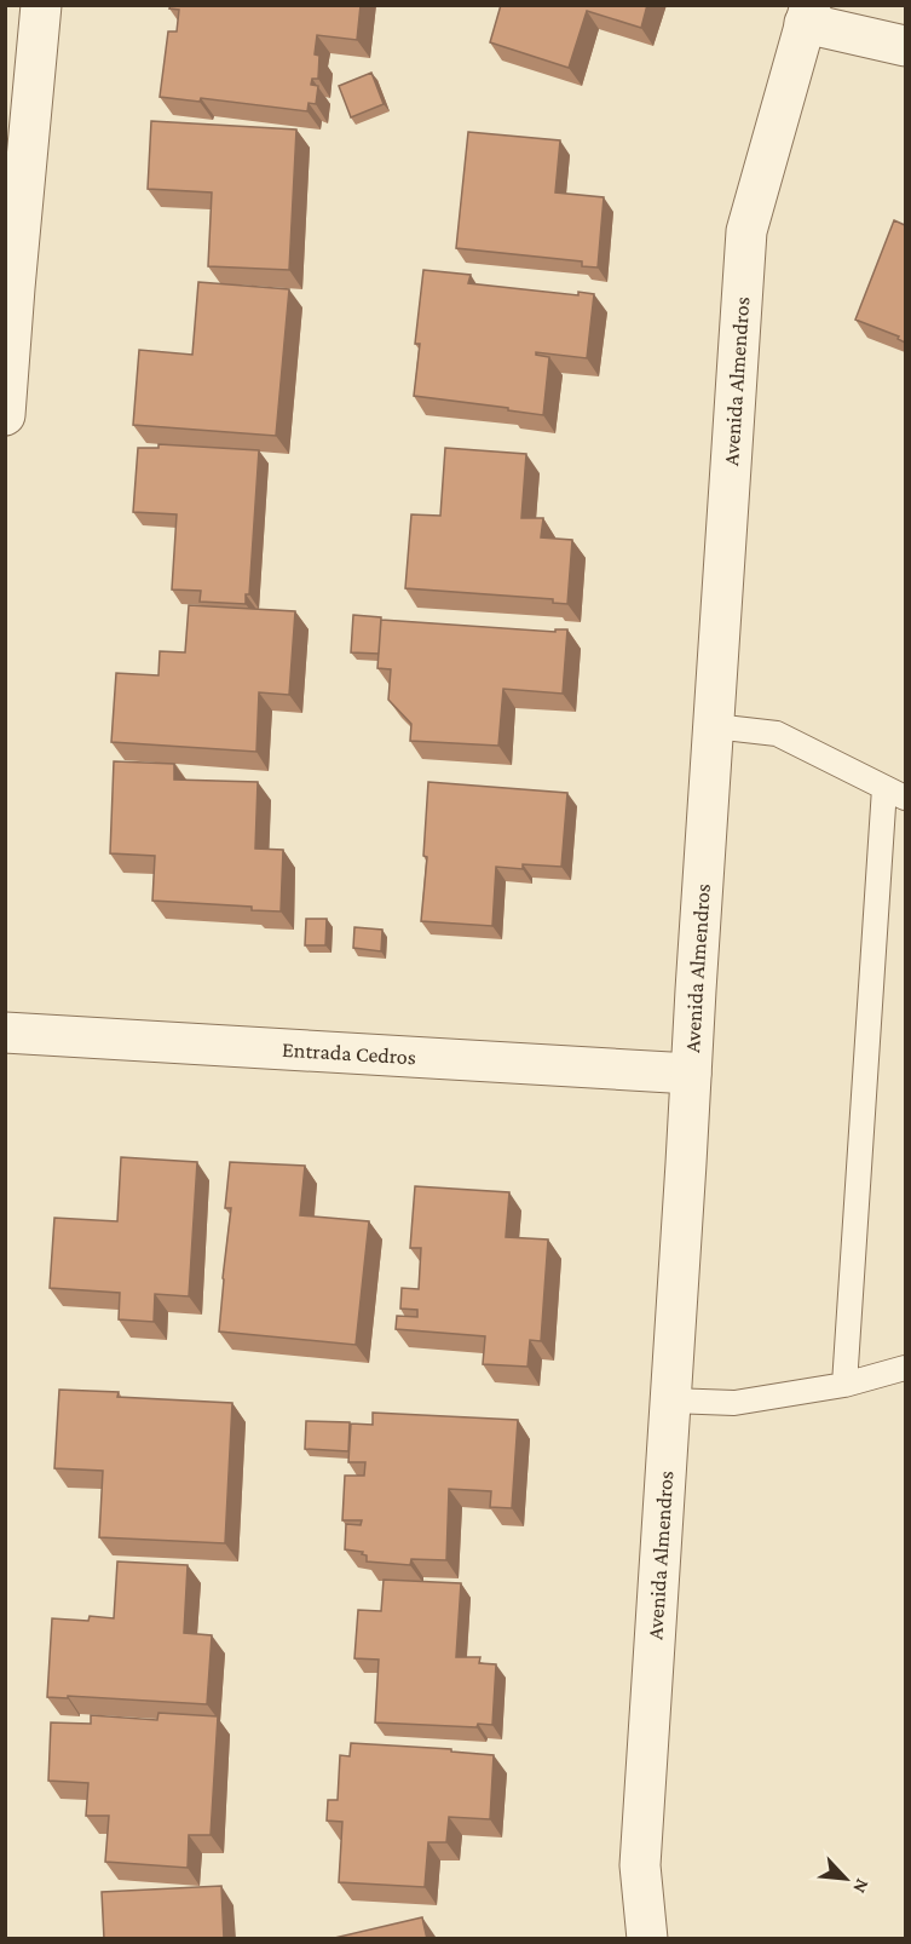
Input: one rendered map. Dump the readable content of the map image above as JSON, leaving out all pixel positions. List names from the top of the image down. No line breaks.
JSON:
{"streets":{"street":["Avenida Almendros","Entrada Cedros"]},"crossings":[["Avenida Almendros","Entrada Cedros"]],"north":"bottom right"}
